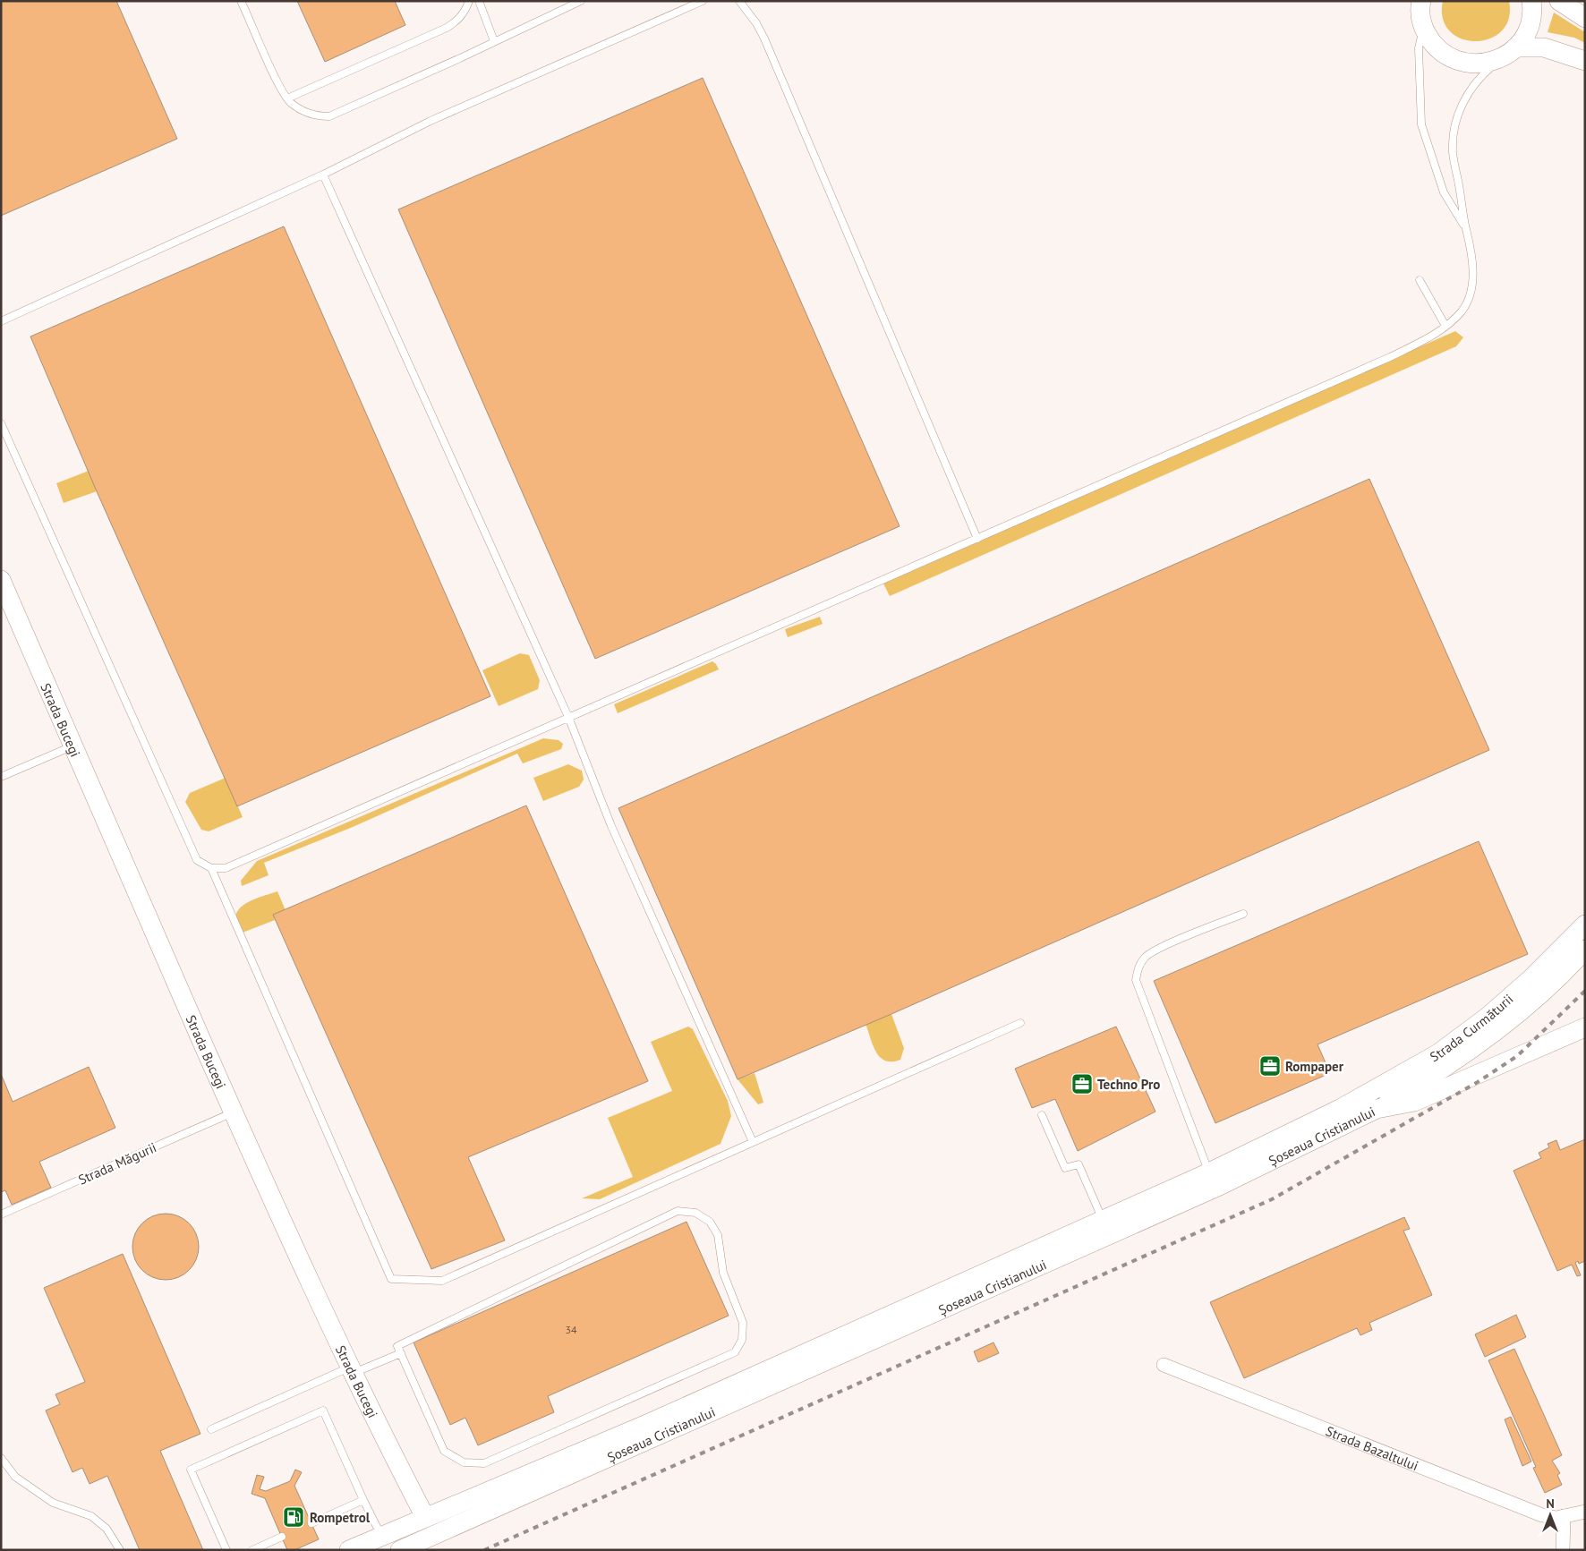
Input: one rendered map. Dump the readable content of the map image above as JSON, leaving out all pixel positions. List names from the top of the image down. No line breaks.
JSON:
{"streets":{"main road":["Strada Bucegi","Strada Curmăturii","Șoseaua Cristianului"],"street":["Strada Bazaltului"],"lane":["Strada Măgurii"]},"crossings":[["Strada Bucegi","Șoseaua Cristianului"],["Strada Bucegi","Strada Măgurii"],["Strada Curmăturii","Șoseaua Cristianului"]],"places":{"office":["Rompaper","Techno Pro"],"fuel station":["Rompetrol"]},"house_numbers":["34"],"north":"top"}
